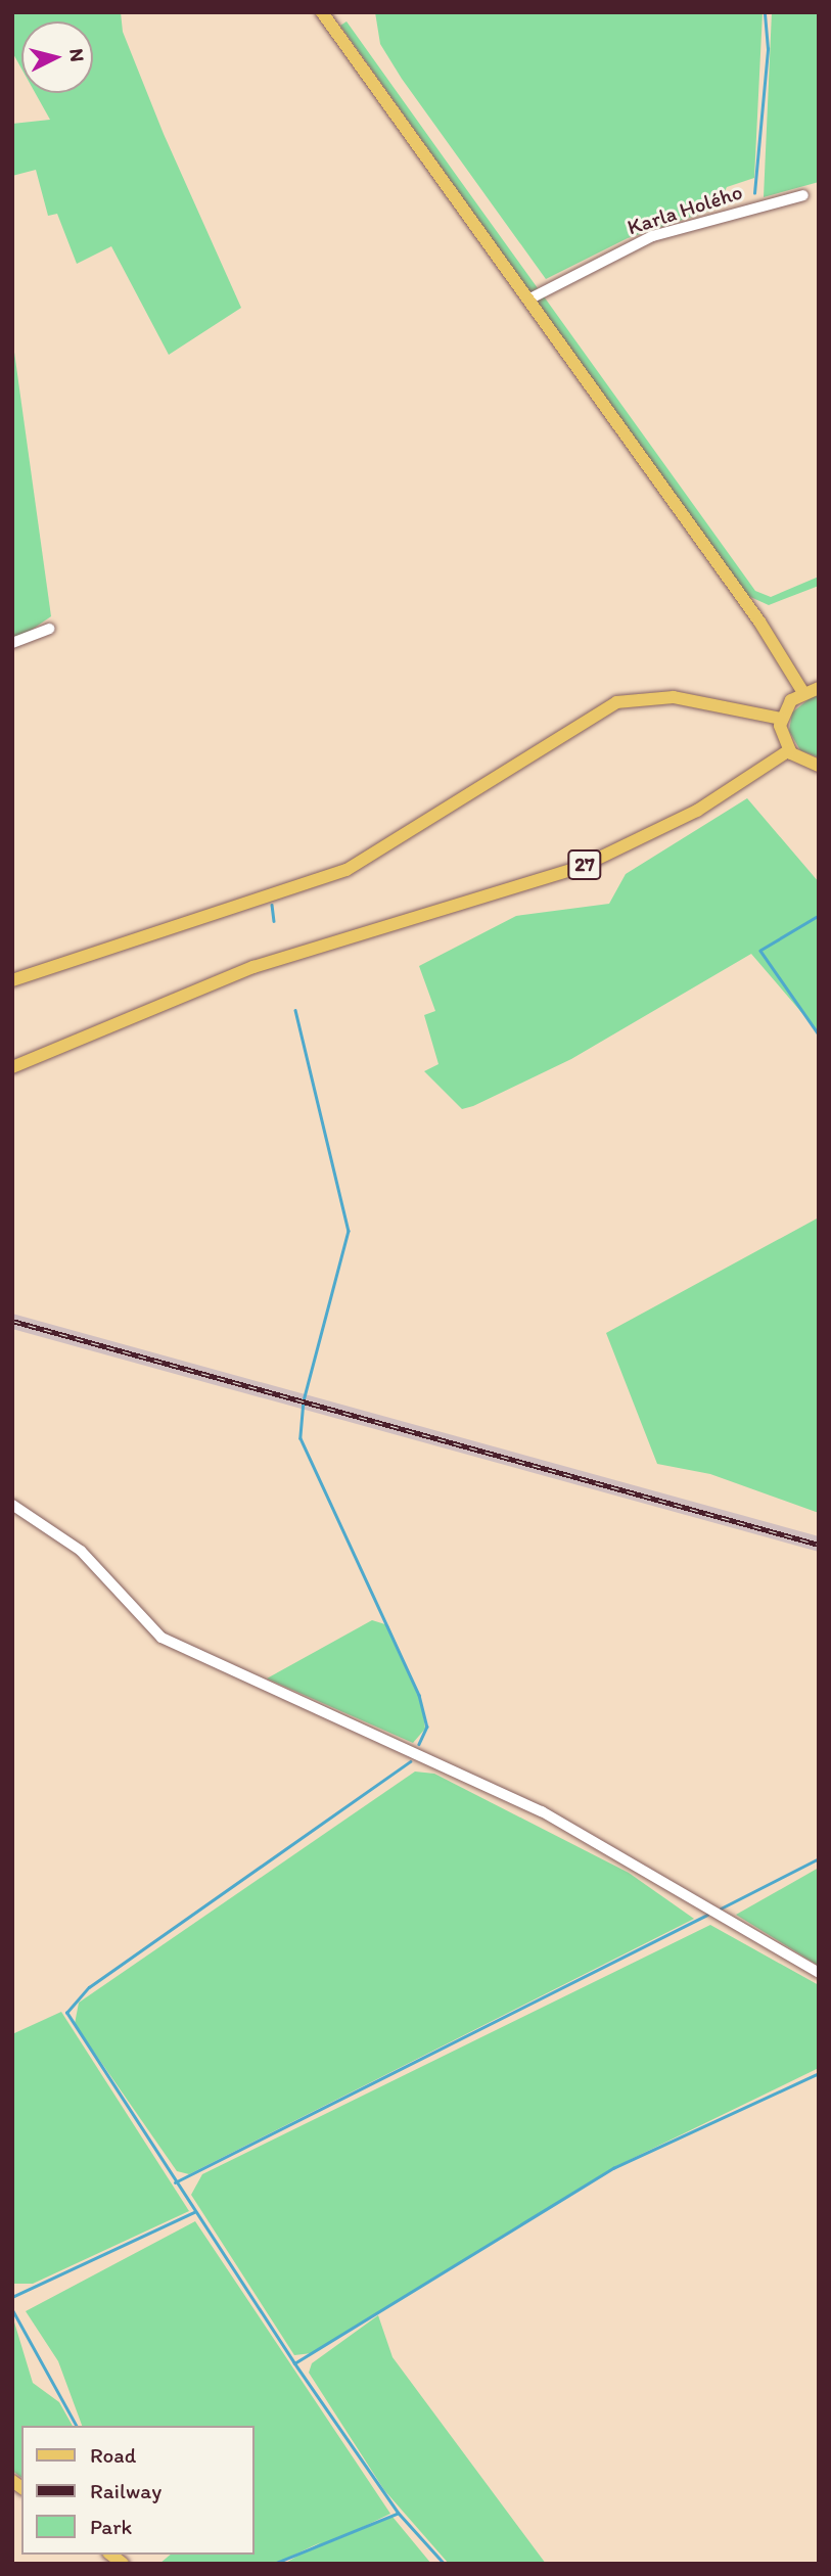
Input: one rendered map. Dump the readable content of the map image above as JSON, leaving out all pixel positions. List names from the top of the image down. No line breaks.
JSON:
{"streets":{"main road":["27"],"street":["Karla Holého"]},"legend":["Road","Railway","Park"],"north":"right"}
